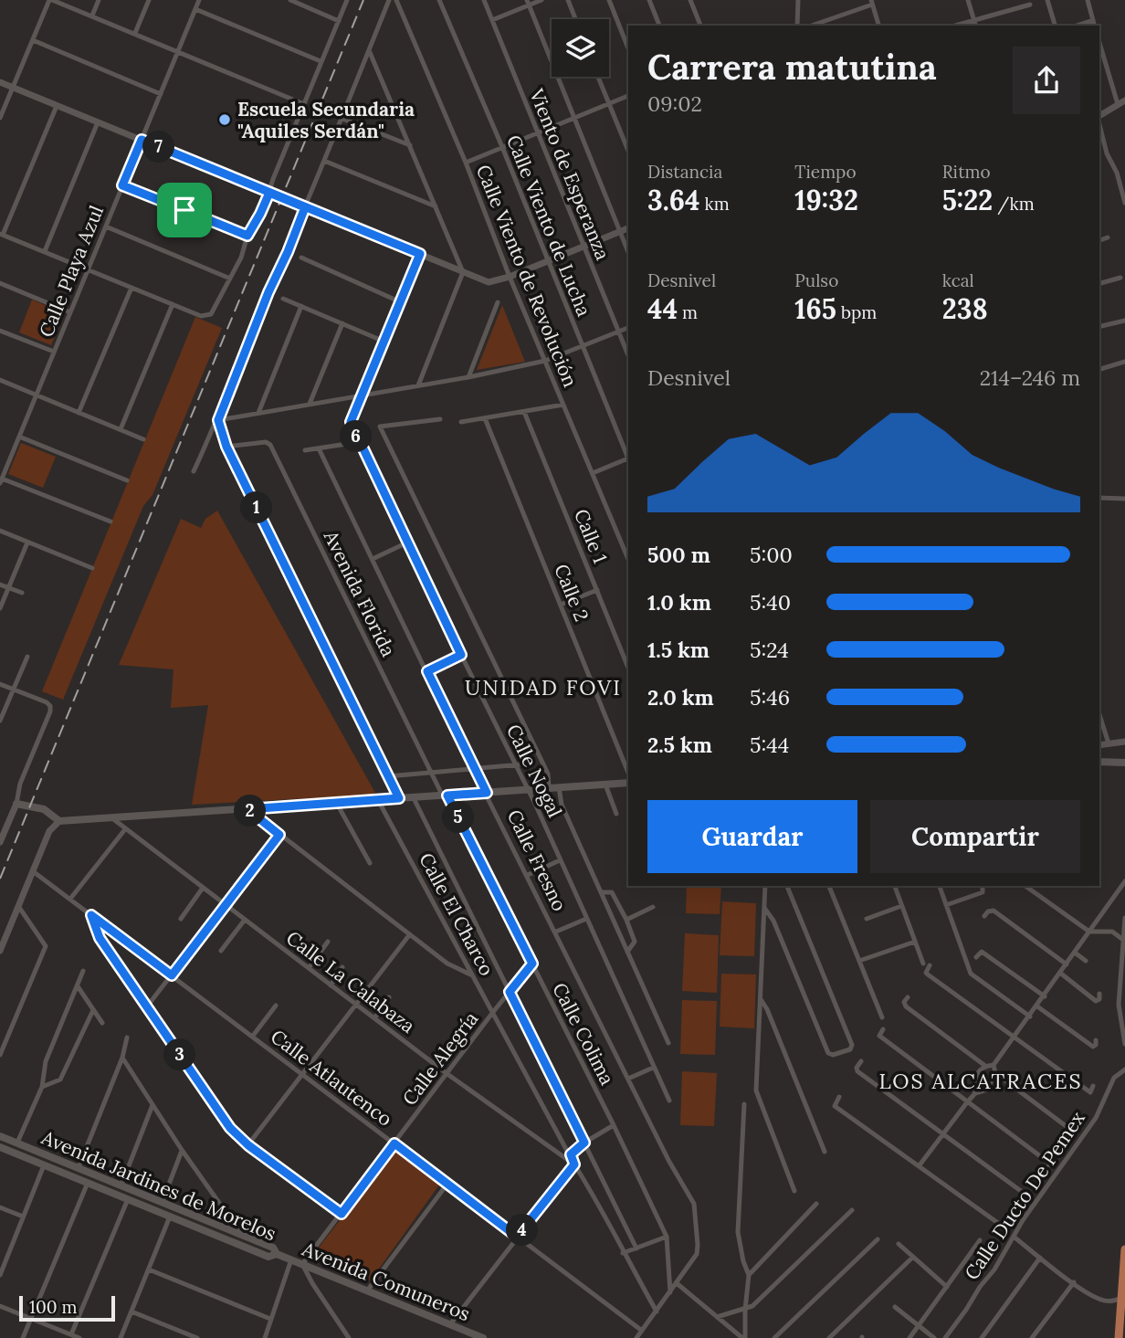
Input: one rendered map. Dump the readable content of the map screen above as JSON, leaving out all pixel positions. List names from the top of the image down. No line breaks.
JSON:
{"streets":{"main road":["Avenida Jardines de Morelos","Avenida Comuneros"],"street":["Viento de Esperanza","Calle Viento de Lucha","Calle Playa Azul","Calle Viento de Revolución","Calle 1","Calle 2","Avenida Florida","Calle Nogal","Calle Fresno","Calle El Charco","Calle La Calabaza","Calle Colima","Calle Alegría","Calle Atlautenco","Calle Ducto De Pemex"]},"crossings":[["Avenida Florida","Calle Colima"],["Calle El Charco","Calle La Calabaza"],["Calle El Charco","Calle Alegría"],["Calle La Calabaza","Calle Alegría"],["Calle Colima","Calle Alegría"],["Calle Alegría","Calle Atlautenco"],["Calle Alegría","Avenida Comuneros"],["Avenida Jardines de Morelos","Avenida Comuneros"]],"districts":["UNIDAD FOVI","LOS ALCATRACES"],"places":["Escuela Secundaria \"Aquiles Serdán\""],"scale_bar":"100 m","page":{"heading":["Carrera matutina","09:02"],"pins":["7","6","1","2","5","3","4"],"stats":[["Distancia","3.64 km"],["Tiempo","19:32"],["Ritmo","5:22 /km"],["Desnivel","44 m"],["Pulso","165 bpm"],["kcal","238"]],"chart":["Desnivel","214–246 m"],"list":[{"name":"500 m","note":"5:00"},{"name":"1.0 km","note":"5:40"},{"name":"1.5 km","note":"5:24"},{"name":"2.0 km","note":"5:46"},{"name":"2.5 km","note":"5:44"}],"buttons":["Guardar","Compartir"],"scale":"100 m"}}
